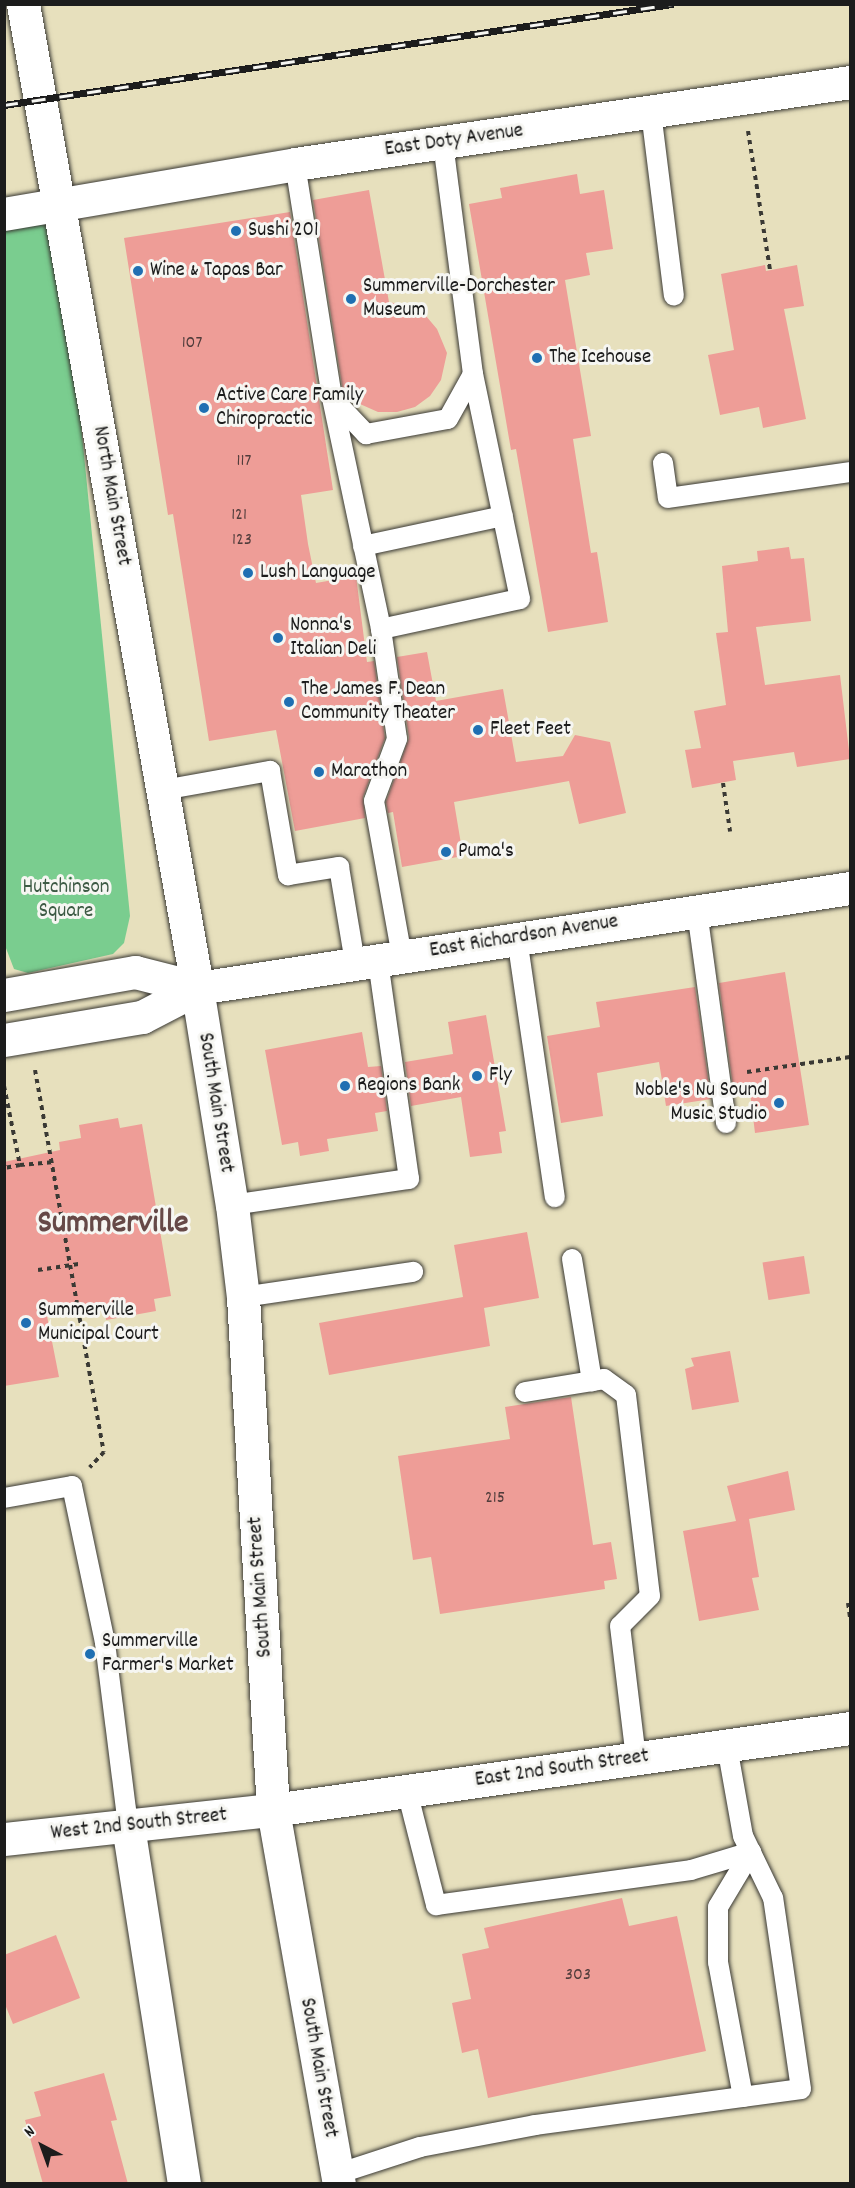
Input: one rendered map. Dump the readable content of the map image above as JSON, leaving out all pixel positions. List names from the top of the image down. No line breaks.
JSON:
{"streets":{"street":["East Doty Avenue","North Main Street","East Richardson Avenue","South Main Street","East 2nd South Street","West 2nd South Street"]},"crossings":[["East Doty Avenue","North Main Street"],["North Main Street","East Richardson Avenue"],["North Main Street","South Main Street"],["East Richardson Avenue","South Main Street"],["South Main Street","East 2nd South Street"],["South Main Street","West 2nd South Street"],["East 2nd South Street","West 2nd South Street"]],"districts":["Summerville"],"parks":["Hutchinson Square"],"places":["Sushi 201","Wine & Tapas Bar","Summerville-Dorchester Museum","The Icehouse","Active Care Family Chiropractic","Lush Language","Nonna's Italian Deli","The James F. Dean Community Theater","Fleet Feet","Marathon","Puma's","Fly","Regions Bank","Noble's Nu Sound Music Studio","Summerville Municipal Court","Summerville Farmer's Market"],"house_numbers":["107","117","121","123","215","303"],"north":"top left"}
